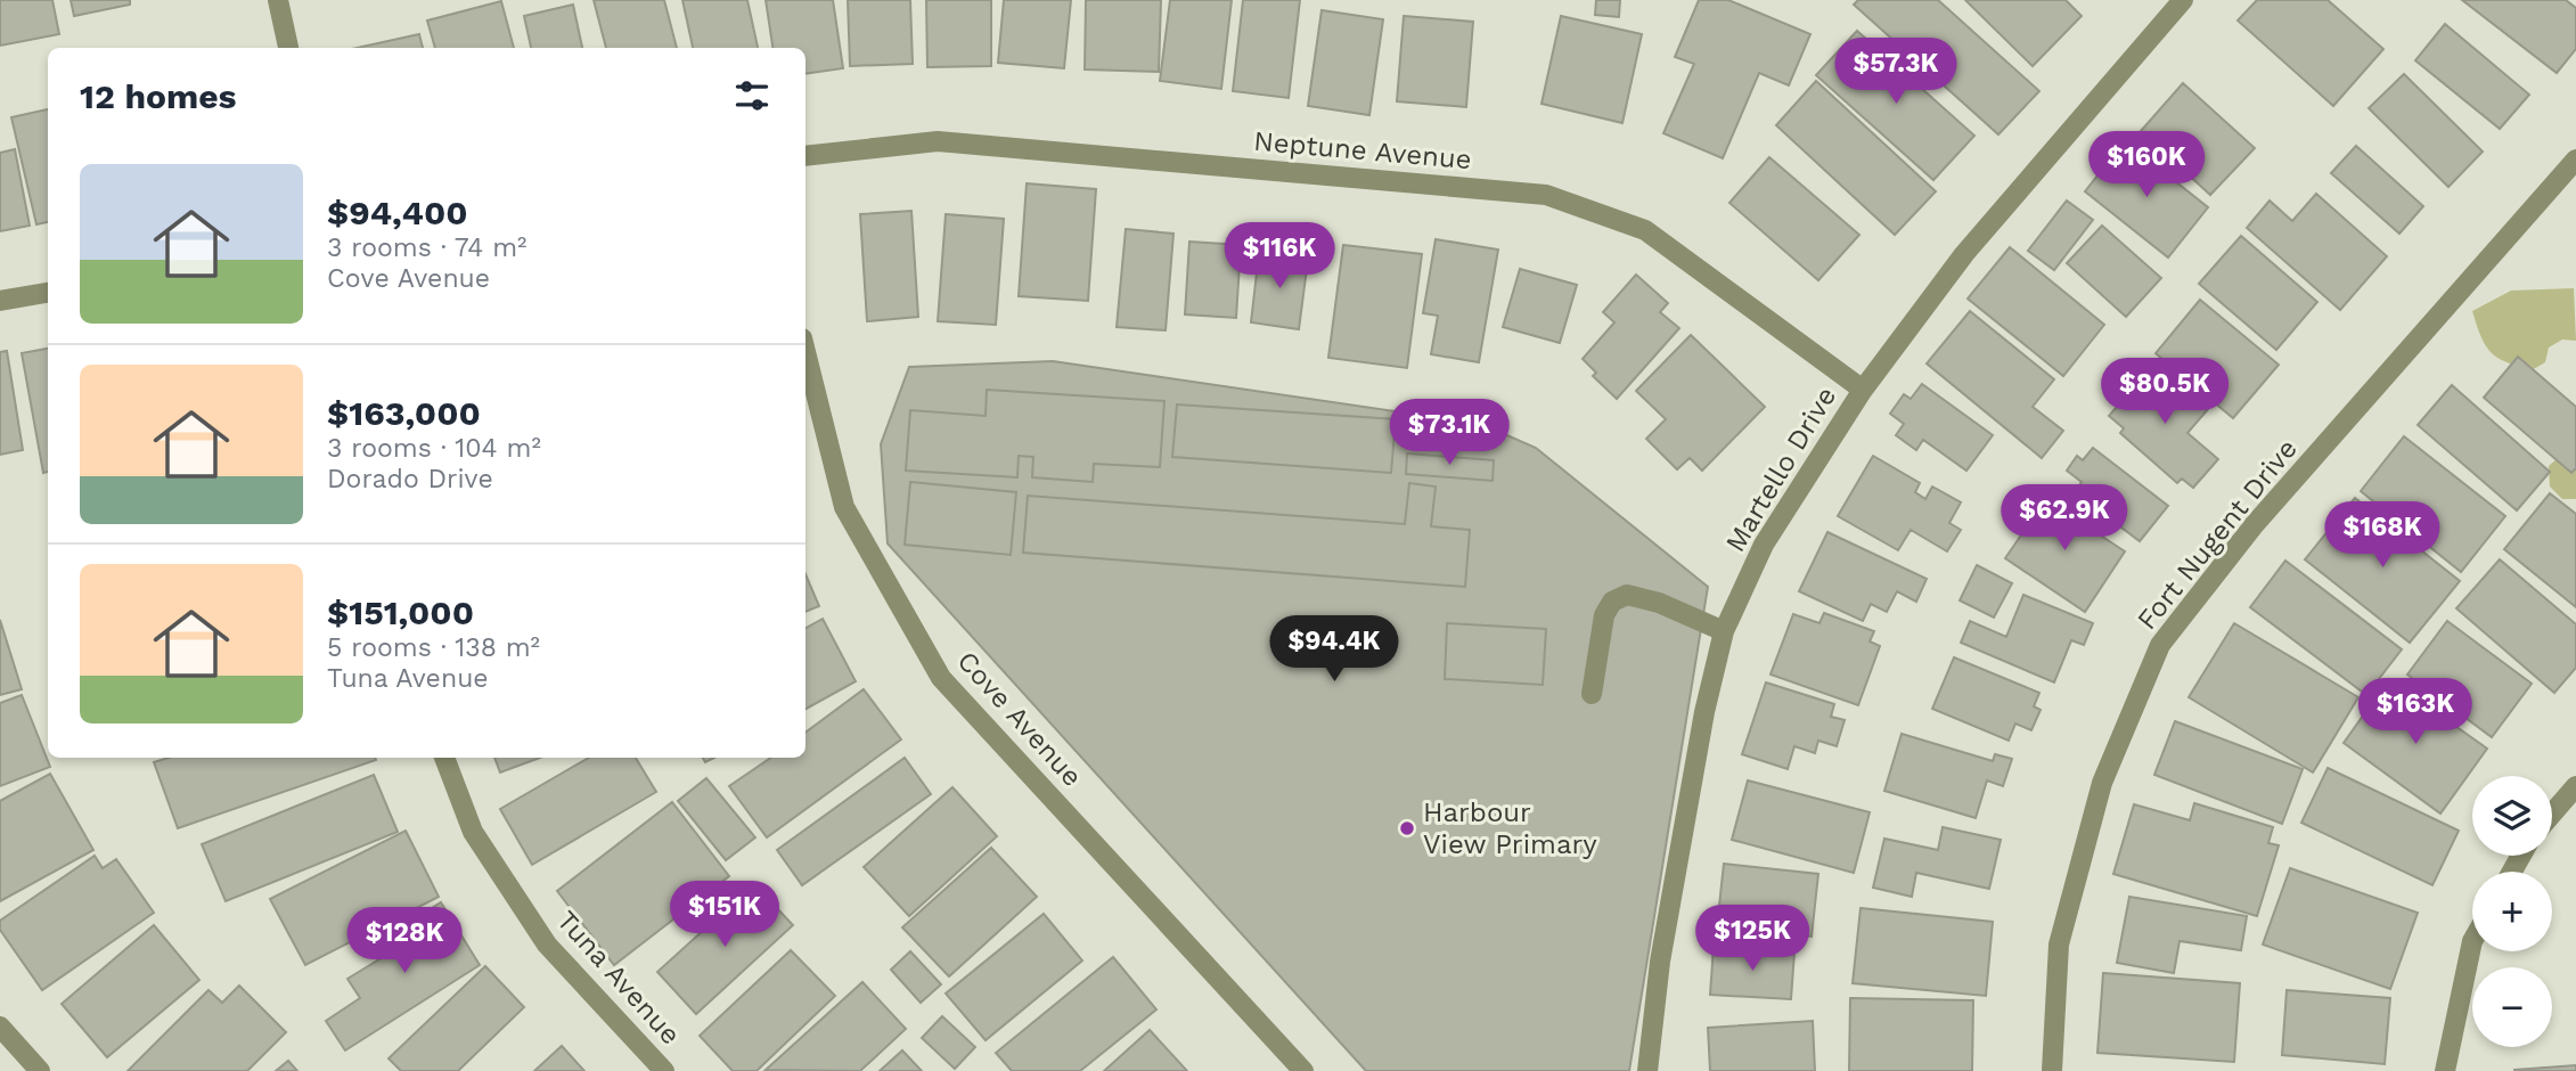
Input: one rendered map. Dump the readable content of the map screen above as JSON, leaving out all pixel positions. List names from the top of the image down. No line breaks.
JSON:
{"streets":{"street":["Neptune Avenue","Martello Drive","Fort Nugent Drive","Cove Avenue","Tuna Avenue"]},"crossings":[["Neptune Avenue","Martello Drive"]],"places":["Harbour View Primary"],"page":{"price":["$57.3K","$160K","$116K","$80.5K","$73.1K","$62.9K","$168K","$94.4K","$163K","$151K","$125K","$128K"],"heading":"12 homes","list":[{"name":"$94,400","note":"3 rooms · 74 m² · Cove Avenue"},{"name":"$163,000","note":"3 rooms · 104 m² · Dorado Drive"},{"name":"$151,000","note":"5 rooms · 138 m² · Tuna Avenue"}],"map_buttons":["+","−"]}}
